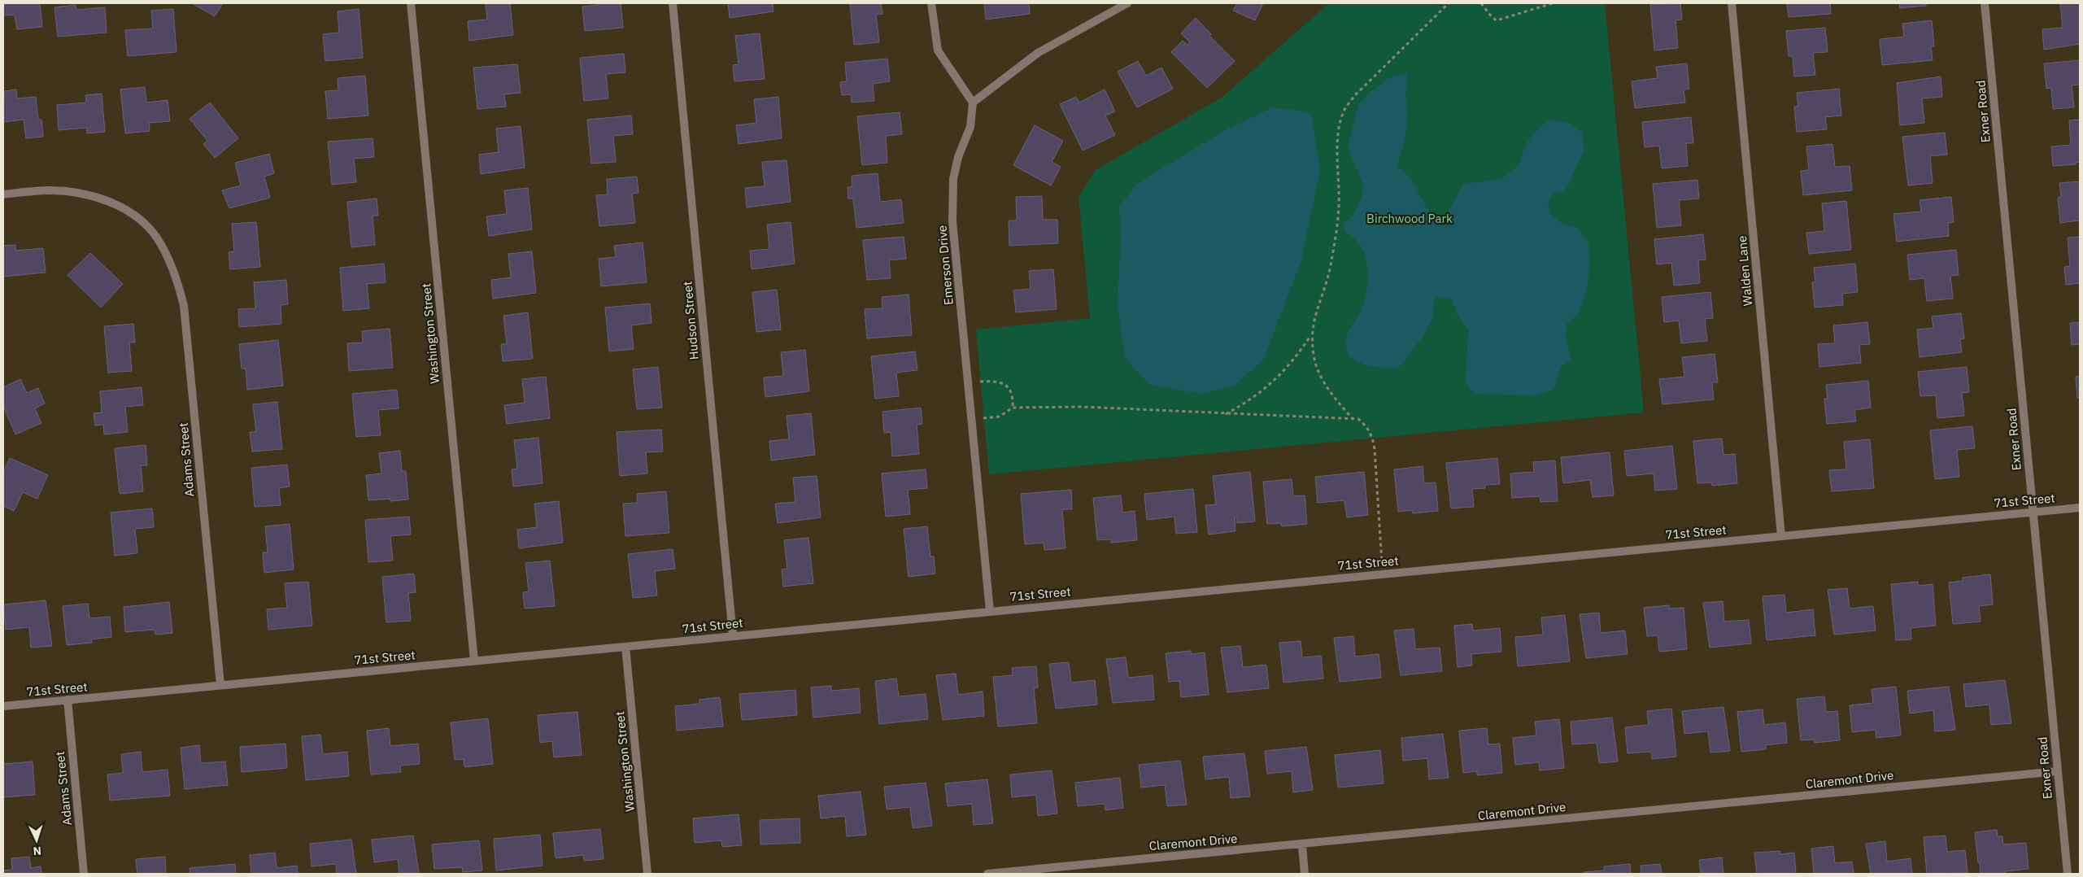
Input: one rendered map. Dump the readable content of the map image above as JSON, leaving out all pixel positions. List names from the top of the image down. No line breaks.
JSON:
{"streets":{"street":["Exner Road","Emerson Drive","Walden Lane","Hudson Street","Washington Street","Adams Street","71st Street","Claremont Drive"]},"crossings":[["Exner Road","71st Street"],["Exner Road","Claremont Drive"],["Emerson Drive","71st Street"],["Walden Lane","71st Street"],["Hudson Street","71st Street"],["Washington Street","71st Street"],["Adams Street","71st Street"]],"parks":["Birchwood Park"],"north":"bottom"}
